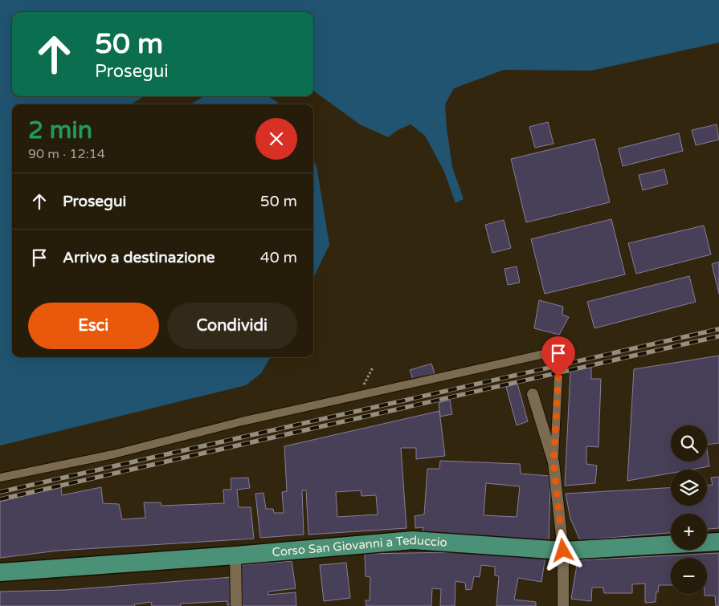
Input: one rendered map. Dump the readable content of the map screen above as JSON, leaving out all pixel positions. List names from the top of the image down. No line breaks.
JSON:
{"streets":{"main road":["Corso San Giovanni a Teduccio"]},"page":{"turn":["50 m","Prosegui"],"heading":["2 min","90 m · 12:14"],"list":[{"name":"Prosegui","value":"50 m"},{"name":"Arrivo a destinazione","value":"40 m"}],"buttons":["Esci","Condividi"],"map_buttons":["+","−"]}}
